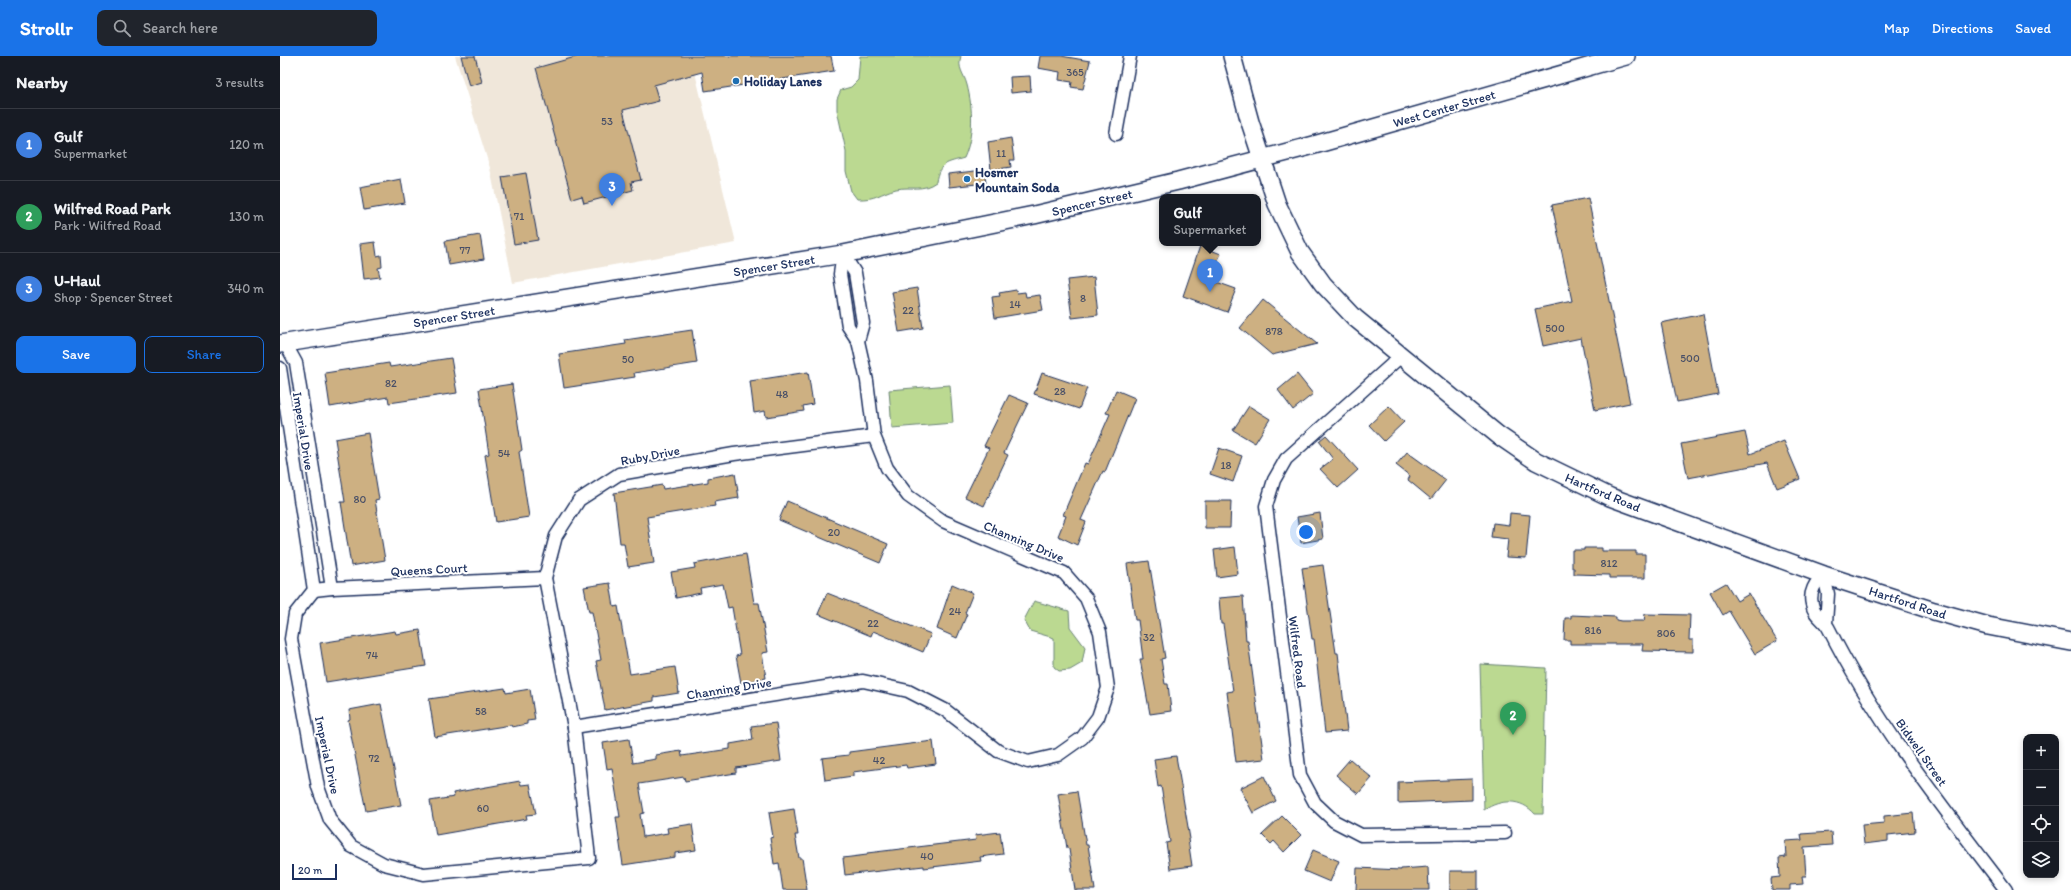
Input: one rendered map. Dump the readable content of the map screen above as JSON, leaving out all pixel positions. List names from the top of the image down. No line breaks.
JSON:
{"streets":{"main road":["West Center Street","Spencer Street","Hartford Road"],"street":["Imperial Drive","Ruby Drive","Channing Drive","Queens Court","Wilfred Road","Bidwell Street"]},"crossings":[["West Center Street","Spencer Street"],["West Center Street","Hartford Road"],["Spencer Street","Imperial Drive"],["Spencer Street","Hartford Road"],["Spencer Street","Channing Drive"],["Imperial Drive","Ruby Drive"],["Imperial Drive","Channing Drive"],["Imperial Drive","Queens Court"],["Ruby Drive","Channing Drive"],["Ruby Drive","Queens Court"],["Hartford Road","Wilfred Road"],["Hartford Road","Bidwell Street"]],"places":["Holiday Lanes","Hosmer Mountain Soda"],"house_numbers":["365","53","11","71","77","8","14","22","500","878","500","50","82","28","48","54","18","80","20","812","24","22","816","806","32","74","58","72","42","60","40"],"scale_bar":"20 m","page":{"header":"Strollr","search":"Search here","nav":["Map","Directions","Saved"],"heading":["Nearby","3 results"],"list":[{"mark":"1","name":"Gulf","note":"Supermarket","value":"120 m"},{"mark":"2","name":"Wilfred Road Park","note":"Park · Wilfred Road","value":"130 m"},{"mark":"3","name":"U-Haul","note":"Shop · Spencer Street","value":"340 m"}],"pins":["3","1","2"],"popup":["Gulf","Supermarket"],"buttons":["Save","Share"],"map_buttons":["+","−"],"scale":"20 m"}}
